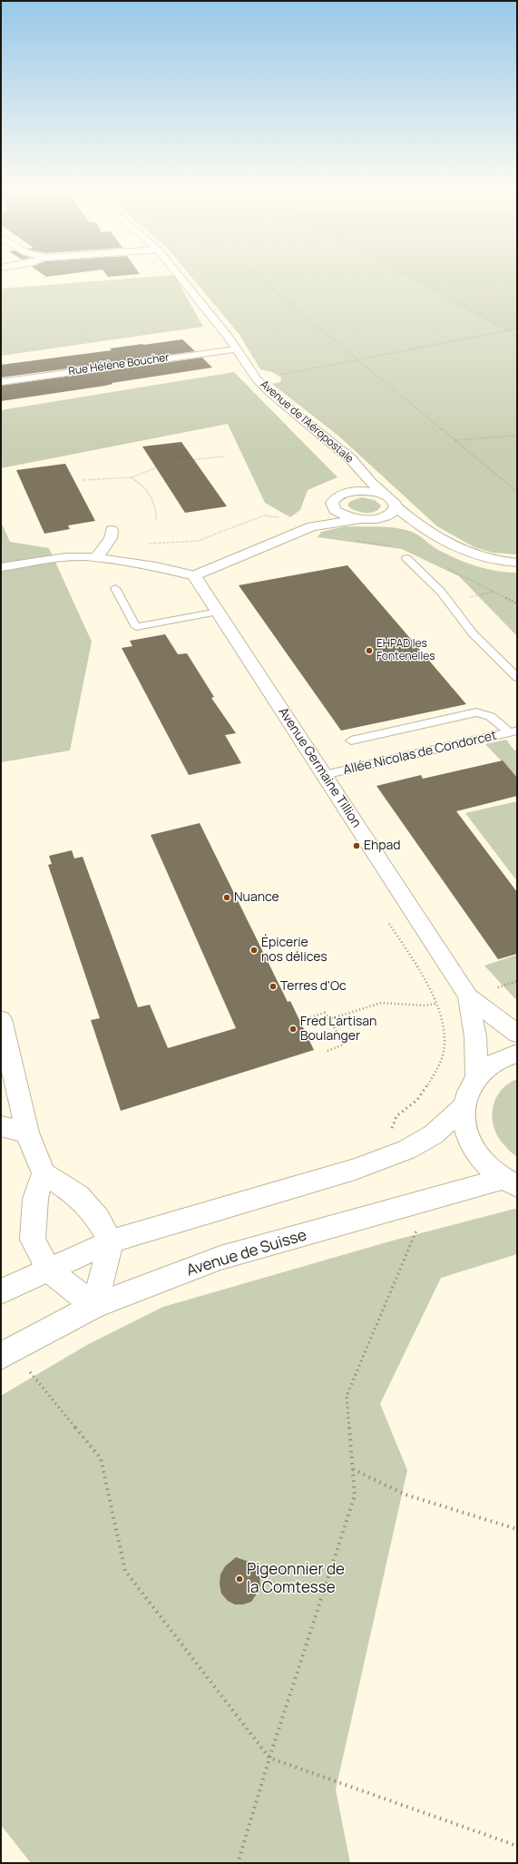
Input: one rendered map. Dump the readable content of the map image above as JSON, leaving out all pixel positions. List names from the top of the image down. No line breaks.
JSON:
{"streets":{"street":["Rue Hélène Boucher","Avenue de l'Aéropostale","Avenue Germaine Tillion","Avenue de Suisse"],"lane":["Allée Nicolas de Condorcet"]},"crossings":[["Rue Hélène Boucher","Avenue de l'Aéropostale"],["Allée Nicolas de Condorcet","Avenue Germaine Tillion"]],"places":["EHPAD les Fontenelles","Ehpad","Nuance","Épicerie nos délices","Terres d'Oc","Fred L'artisan Boulanger","Pigeonnier de la Comtesse"]}
